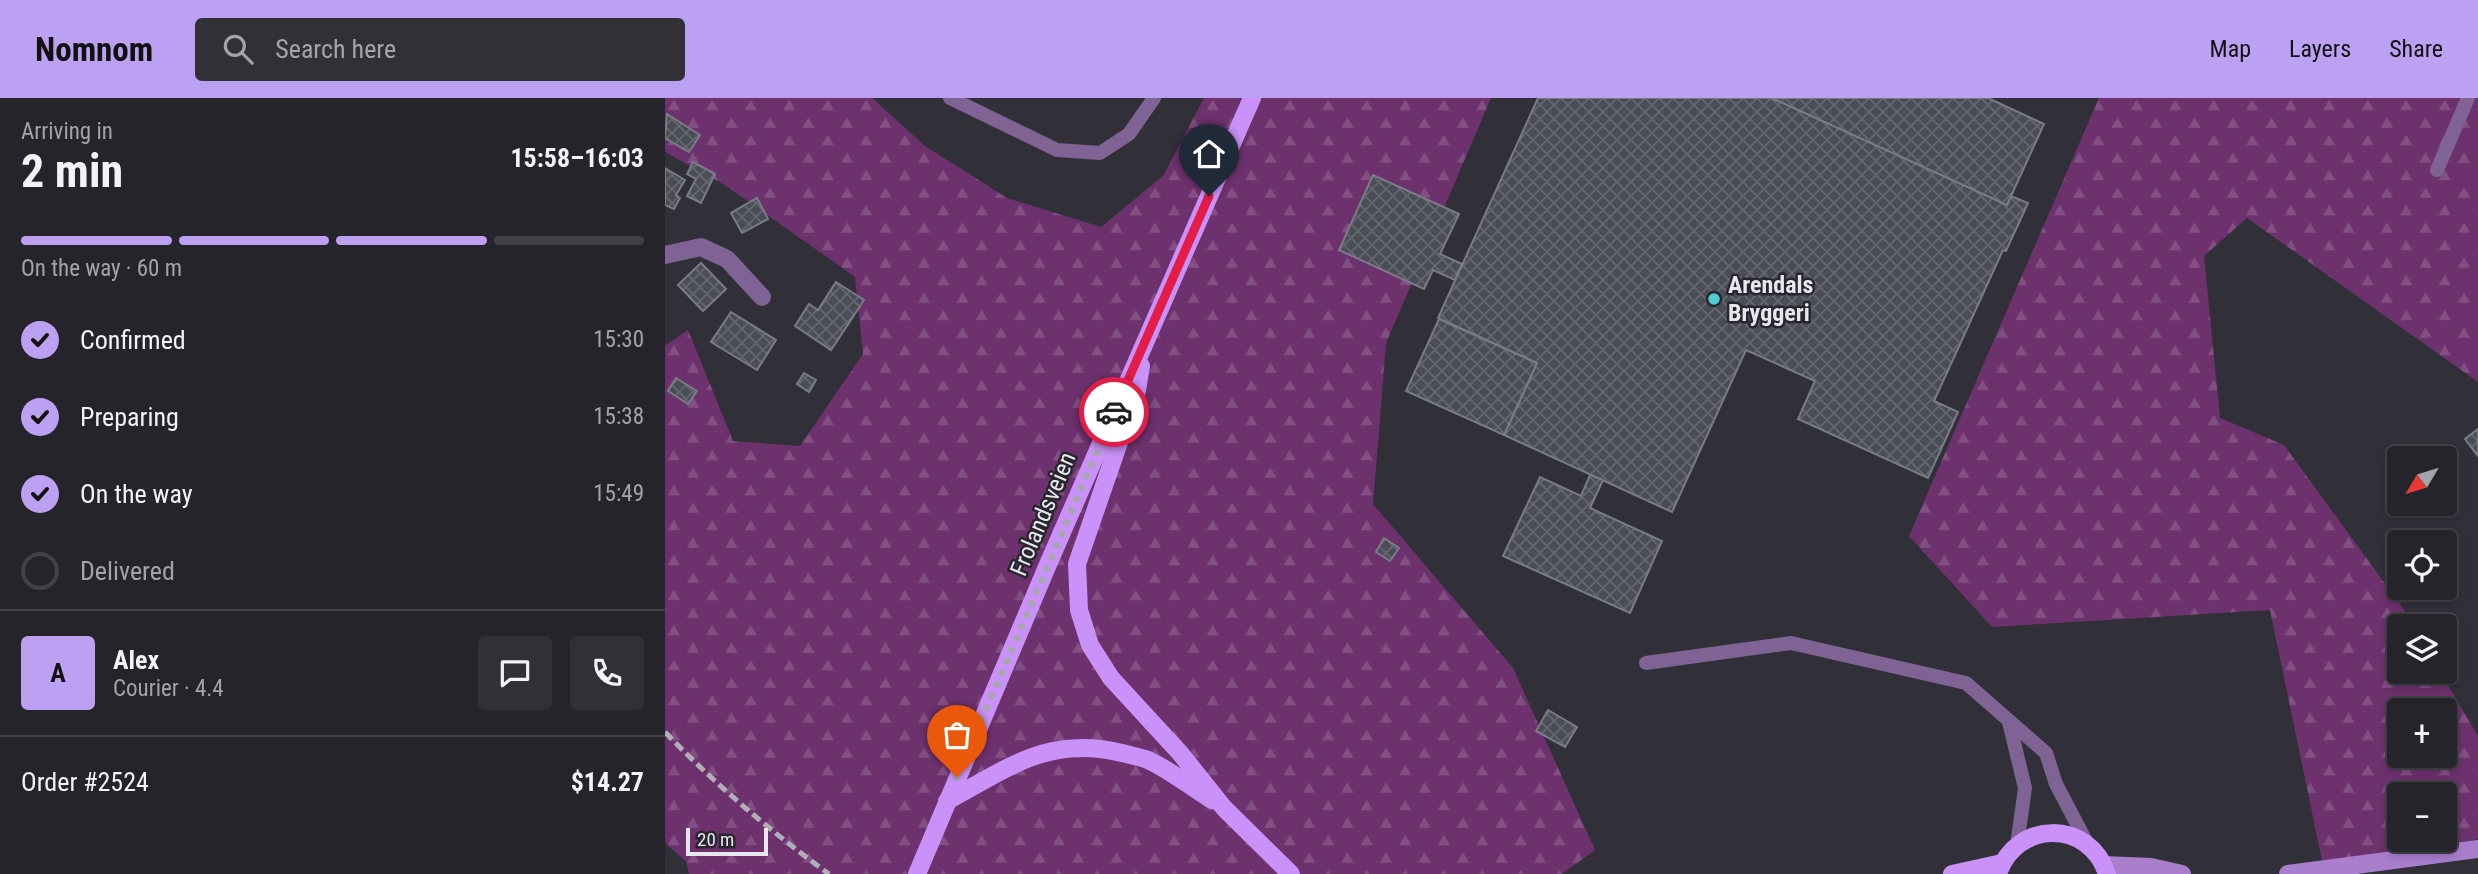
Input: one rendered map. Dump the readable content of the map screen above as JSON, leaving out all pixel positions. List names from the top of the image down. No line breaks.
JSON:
{"streets":{"main road":["Frolandsveien"]},"places":["Arendals Bryggeri"],"scale_bar":"20 m","north":"bottom left","page":{"header":"Nomnom","search":"Search here","nav":["Map","Layers","Share"],"heading":["2 min","Arriving in","15:58–16:03"],"panel":["Alex","Courier · 4.4","Order #2524","$14.27"],"bar":"On the way · 60 m","list":[["Confirmed","15:30"],["Preparing","15:38"],["On the way","15:49"],"Delivered"],"map_buttons":["+","−"],"round":"A","scale":"20 m"}}
